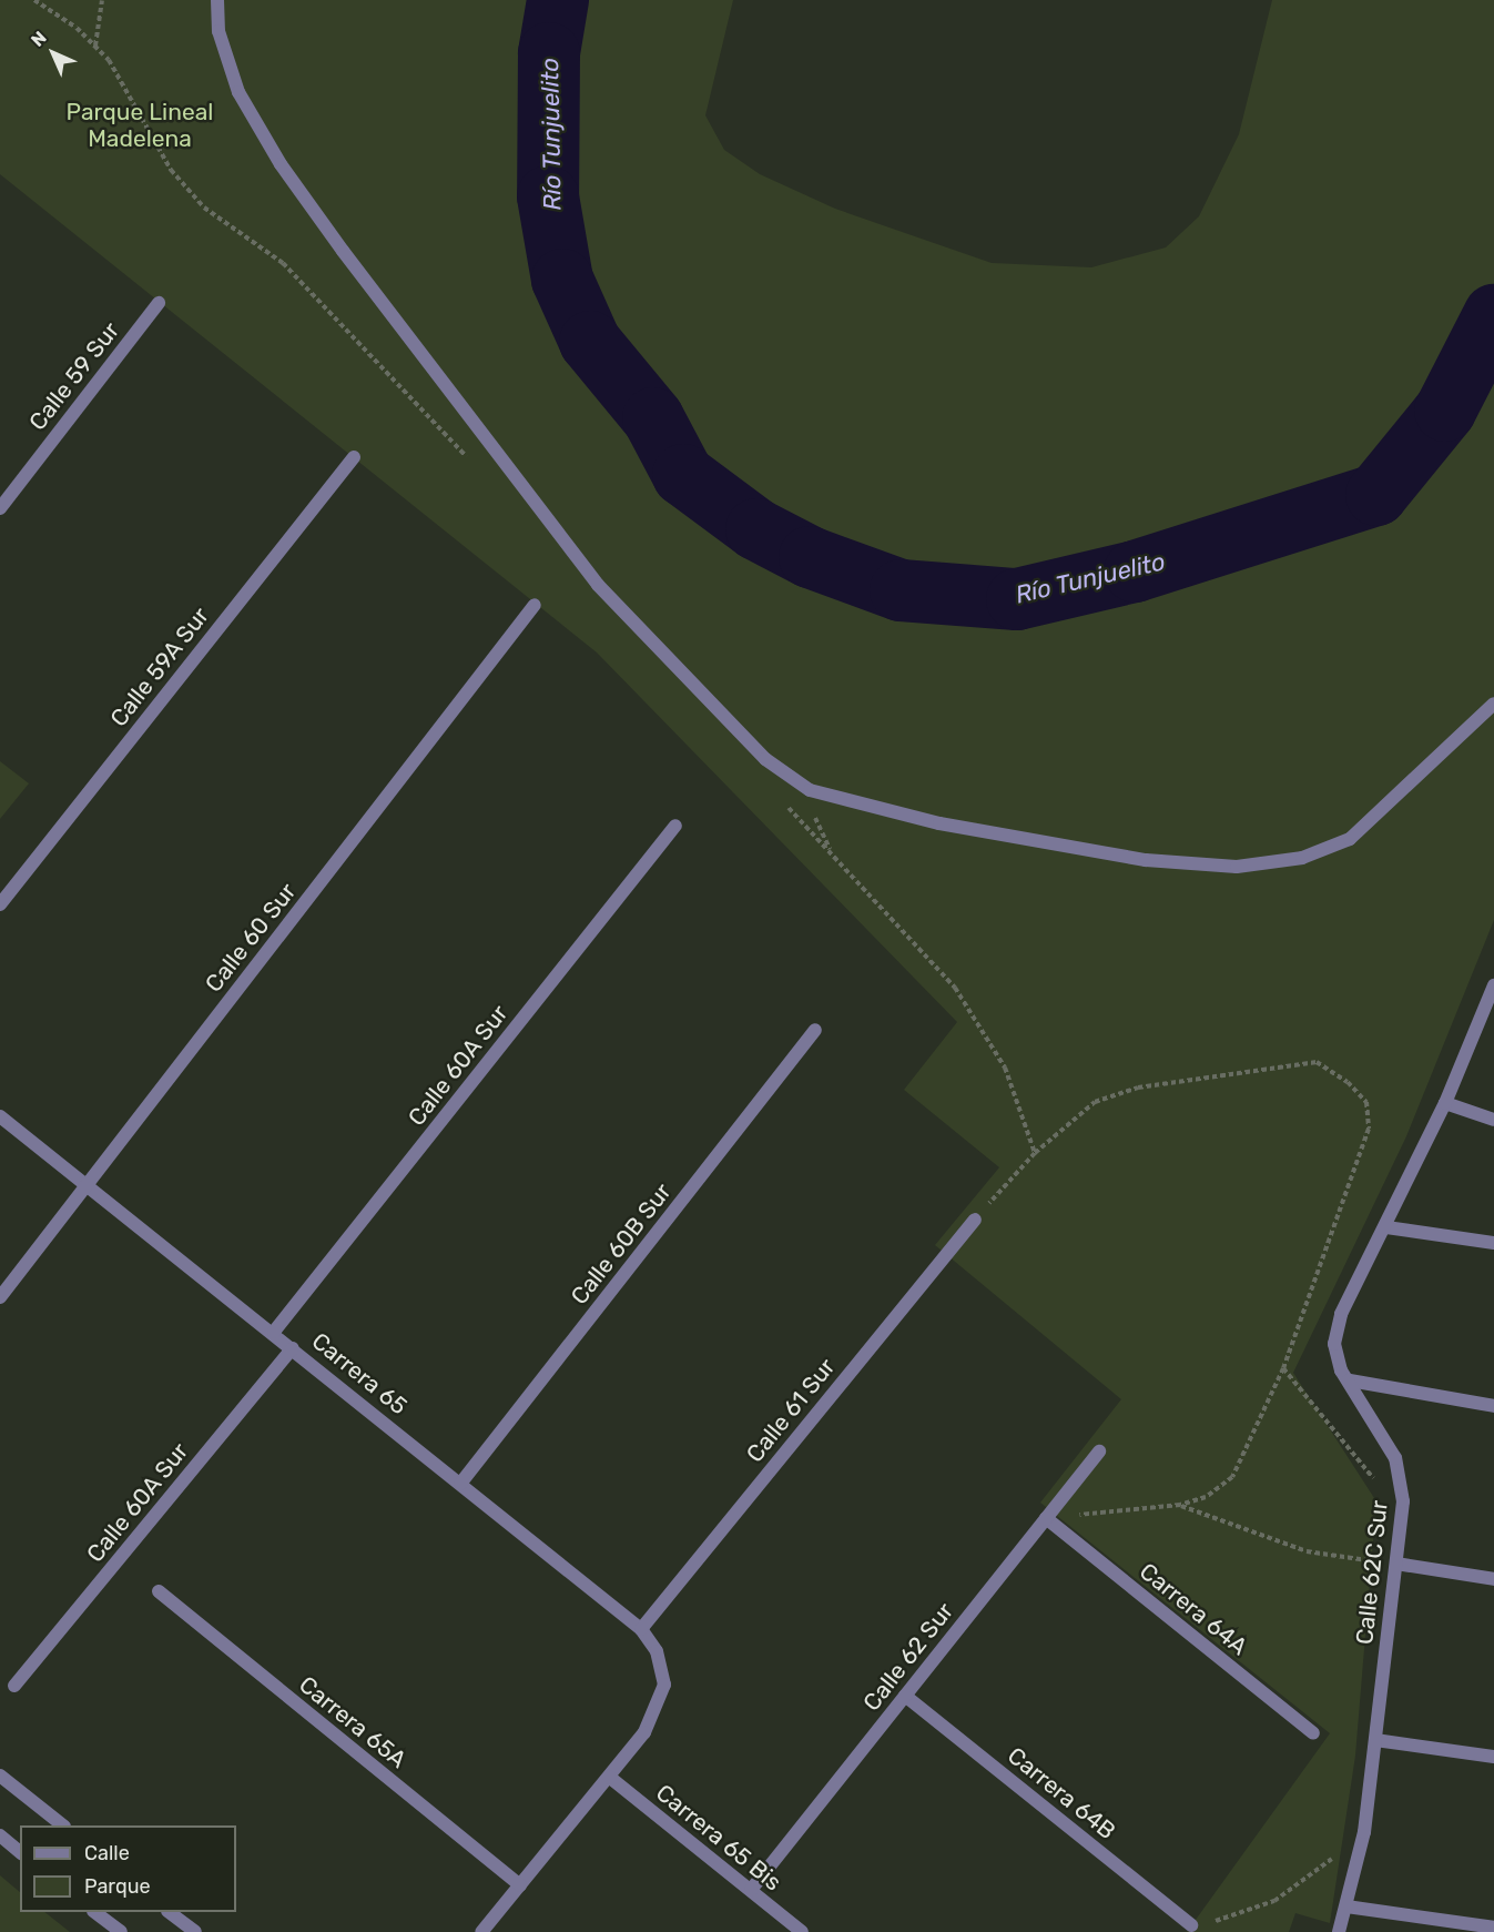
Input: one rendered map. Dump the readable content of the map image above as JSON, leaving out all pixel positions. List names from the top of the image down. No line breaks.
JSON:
{"streets":{"street":["Calle 59 Sur","Calle 59A Sur","Calle 60 Sur","Calle 60A Sur","Calle 60B Sur","Carrera 65","Calle 61 Sur","Calle 62C Sur","Carrera 64A","Calle 62 Sur","Carrera 65A","Carrera 64B","Carrera 65 Bis"]},"crossings":[["Calle 60 Sur","Carrera 65"],["Calle 60A Sur","Carrera 65"],["Calle 60B Sur","Carrera 65"],["Carrera 65","Calle 61 Sur"],["Carrera 65","Carrera 65 Bis"],["Carrera 64A","Calle 62 Sur"],["Calle 62 Sur","Carrera 64B"],["Calle 62 Sur","Carrera 65 Bis"]],"water":["Río Tunjuelito"],"parks":["Parque Lineal Madelena"],"legend":["Calle","Parque"],"north":"top left"}
